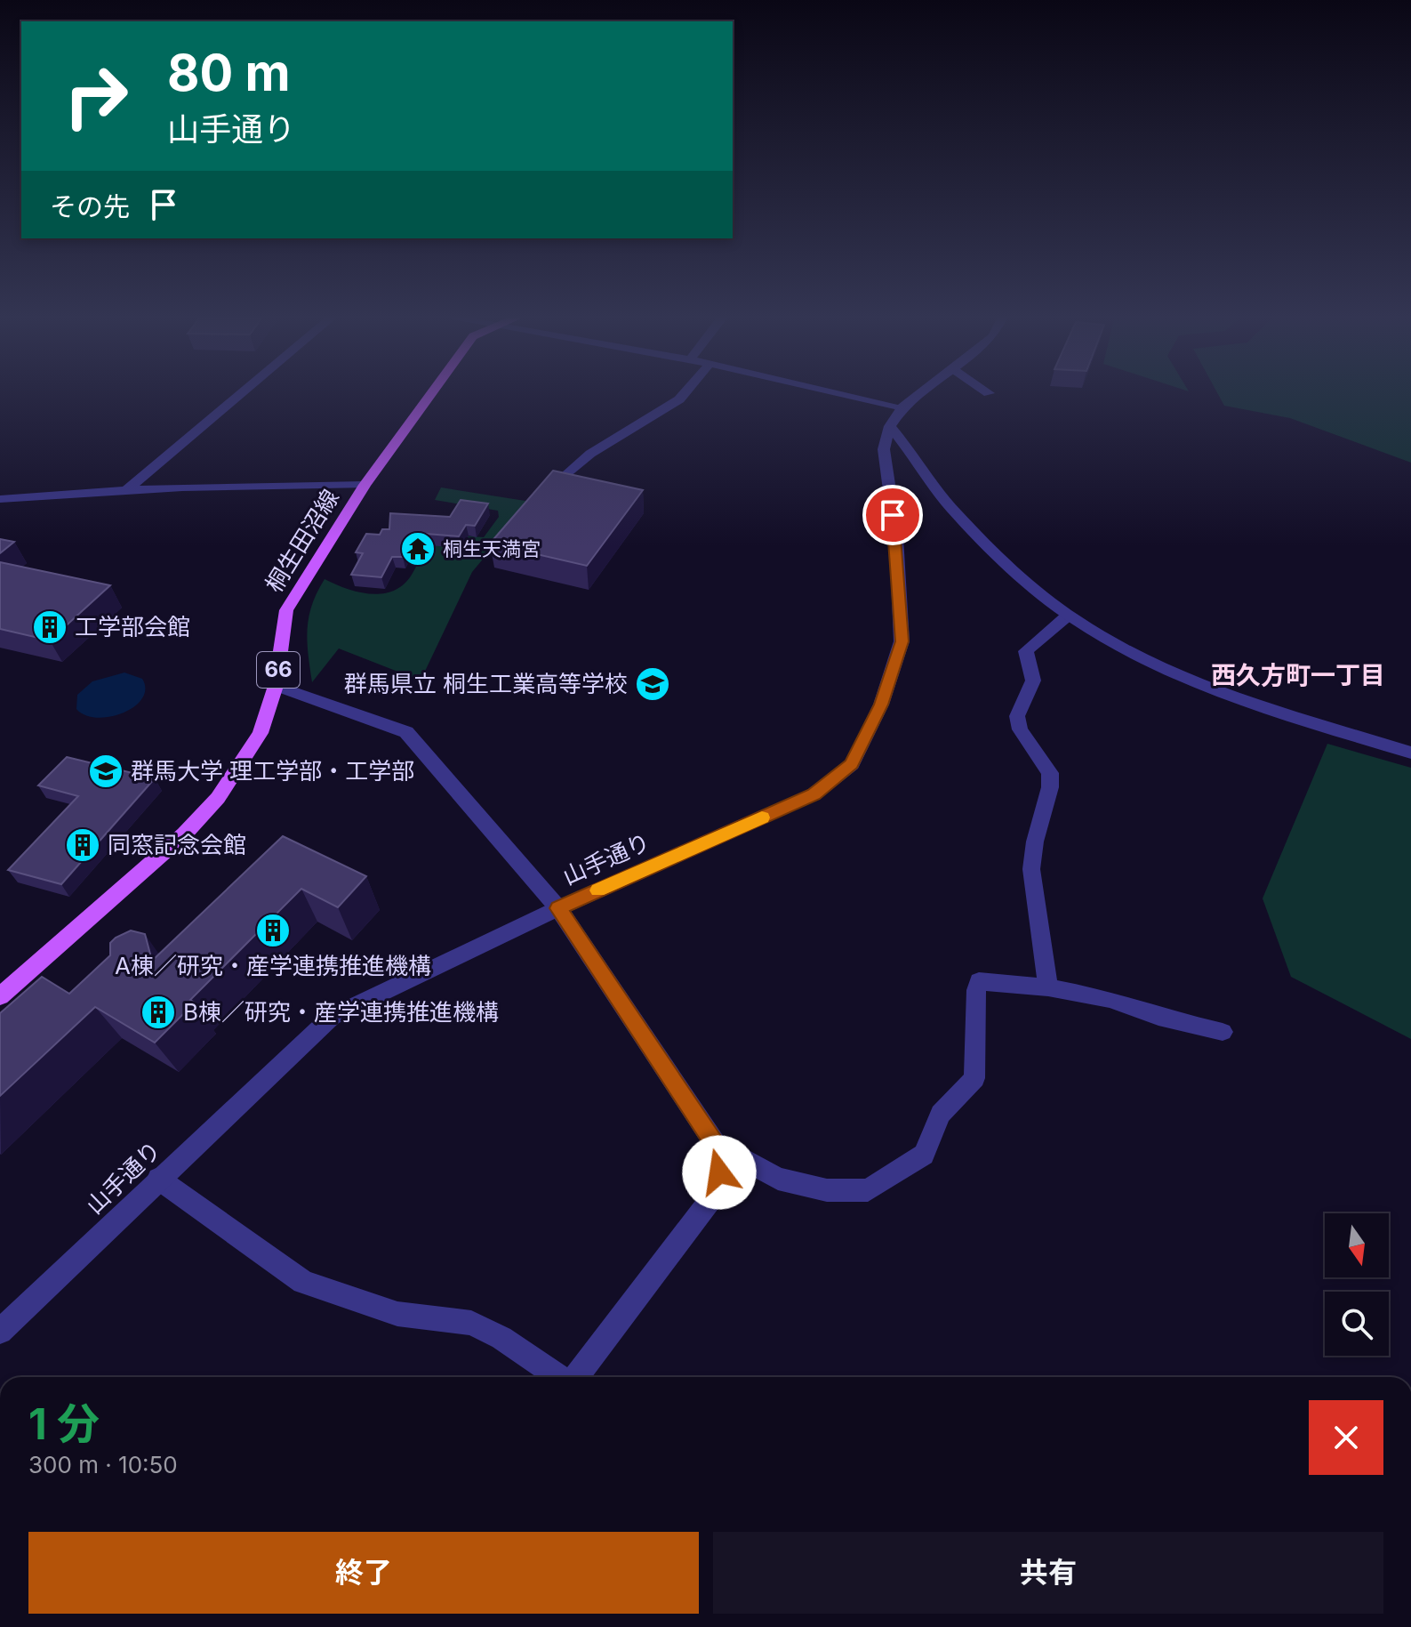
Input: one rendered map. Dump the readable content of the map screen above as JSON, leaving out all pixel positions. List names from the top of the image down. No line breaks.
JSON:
{"streets":{"main road":["桐生田沼線","66"],"street":["山手通り"]},"districts":["西久方町一丁目"],"places":{"temple":["桐生天満宮"],"building":["工学部会館","同窓記念会館","A棟／研究・産学連携推進機構","B棟／研究・産学連携推進機構"],"school or university":["群馬県立 桐生工業高等学校","群馬大学 理工学部・工学部"]},"north":"bottom","page":{"turn":["80 m","山手通り"],"then":"その先","heading":["1 分","300 m · 10:50"],"buttons":["終了","共有"]}}
